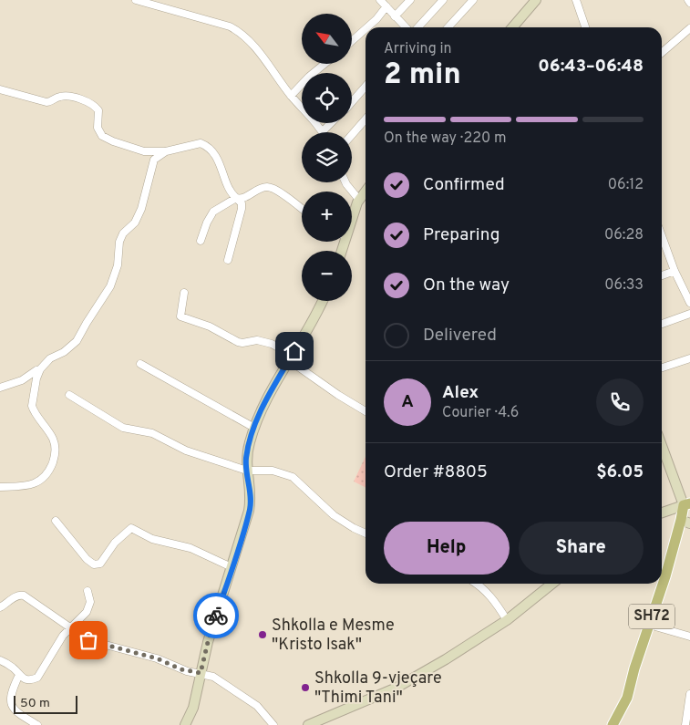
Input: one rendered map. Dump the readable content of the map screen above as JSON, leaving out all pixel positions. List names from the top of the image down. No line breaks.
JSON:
{"streets":{"main road":["SH72"]},"places":["Shkolla e Mesme \"Kristo Isak\"","Shkolla 9-vjeçare \"Thimi Tani\""],"scale_bar":"50 m","north":"top left","page":{"map_buttons":["+","−"],"heading":["2 min","Arriving in","06:43–06:48"],"panel":["Alex","Courier · 4.6","Order #8805","$6.05"],"bar":"On the way · 220 m","list":[["Confirmed","06:12"],["Preparing","06:28"],["On the way","06:33"],"Delivered"],"round":"A","buttons":["Help","Share"],"scale":"50 m"}}
